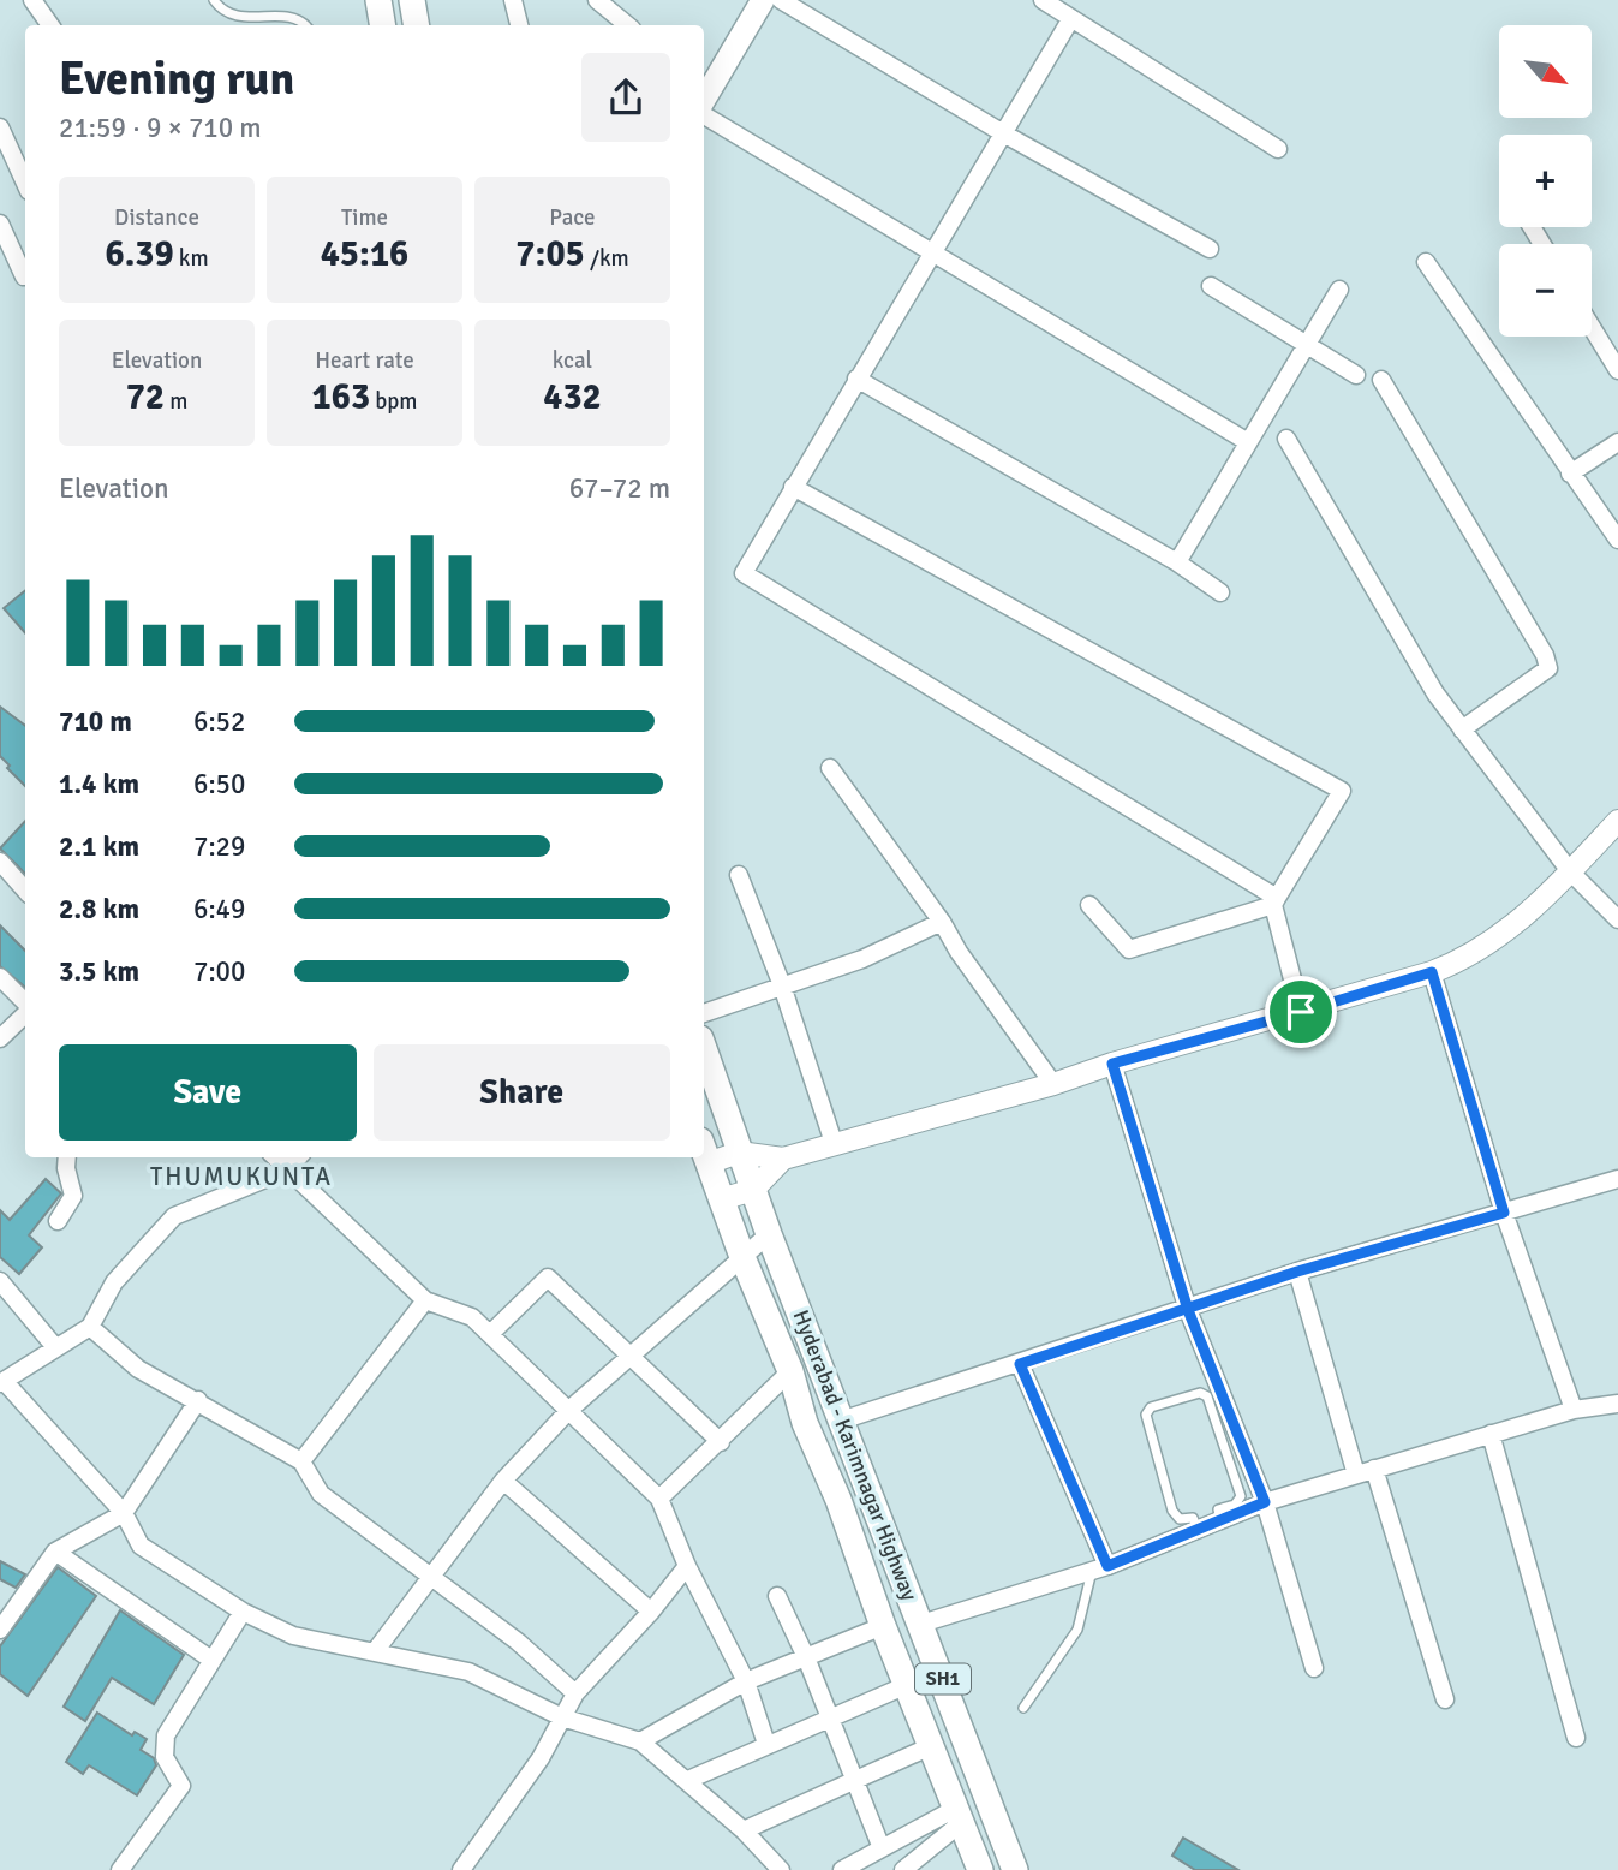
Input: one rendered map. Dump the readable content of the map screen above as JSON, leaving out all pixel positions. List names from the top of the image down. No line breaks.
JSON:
{"streets":{"main road":["Hyderabad - Karimnagar Highway","SH1"]},"districts":["THUMUKUNTA"],"north":"bottom right","page":{"map_buttons":["+","−"],"heading":["Evening run","21:59 · 9 × 710 m"],"stats":[["Distance","6.39 km"],["Time","45:16"],["Pace","7:05 /km"],["Elevation","72 m"],["Heart rate","163 bpm"],["kcal","432"]],"chart":["Elevation","67–72 m"],"list":[{"name":"710 m","note":"6:52"},{"name":"1.4 km","note":"6:50"},{"name":"2.1 km","note":"7:29"},{"name":"2.8 km","note":"6:49"},{"name":"3.5 km","note":"7:00"}],"buttons":["Save","Share"]}}
